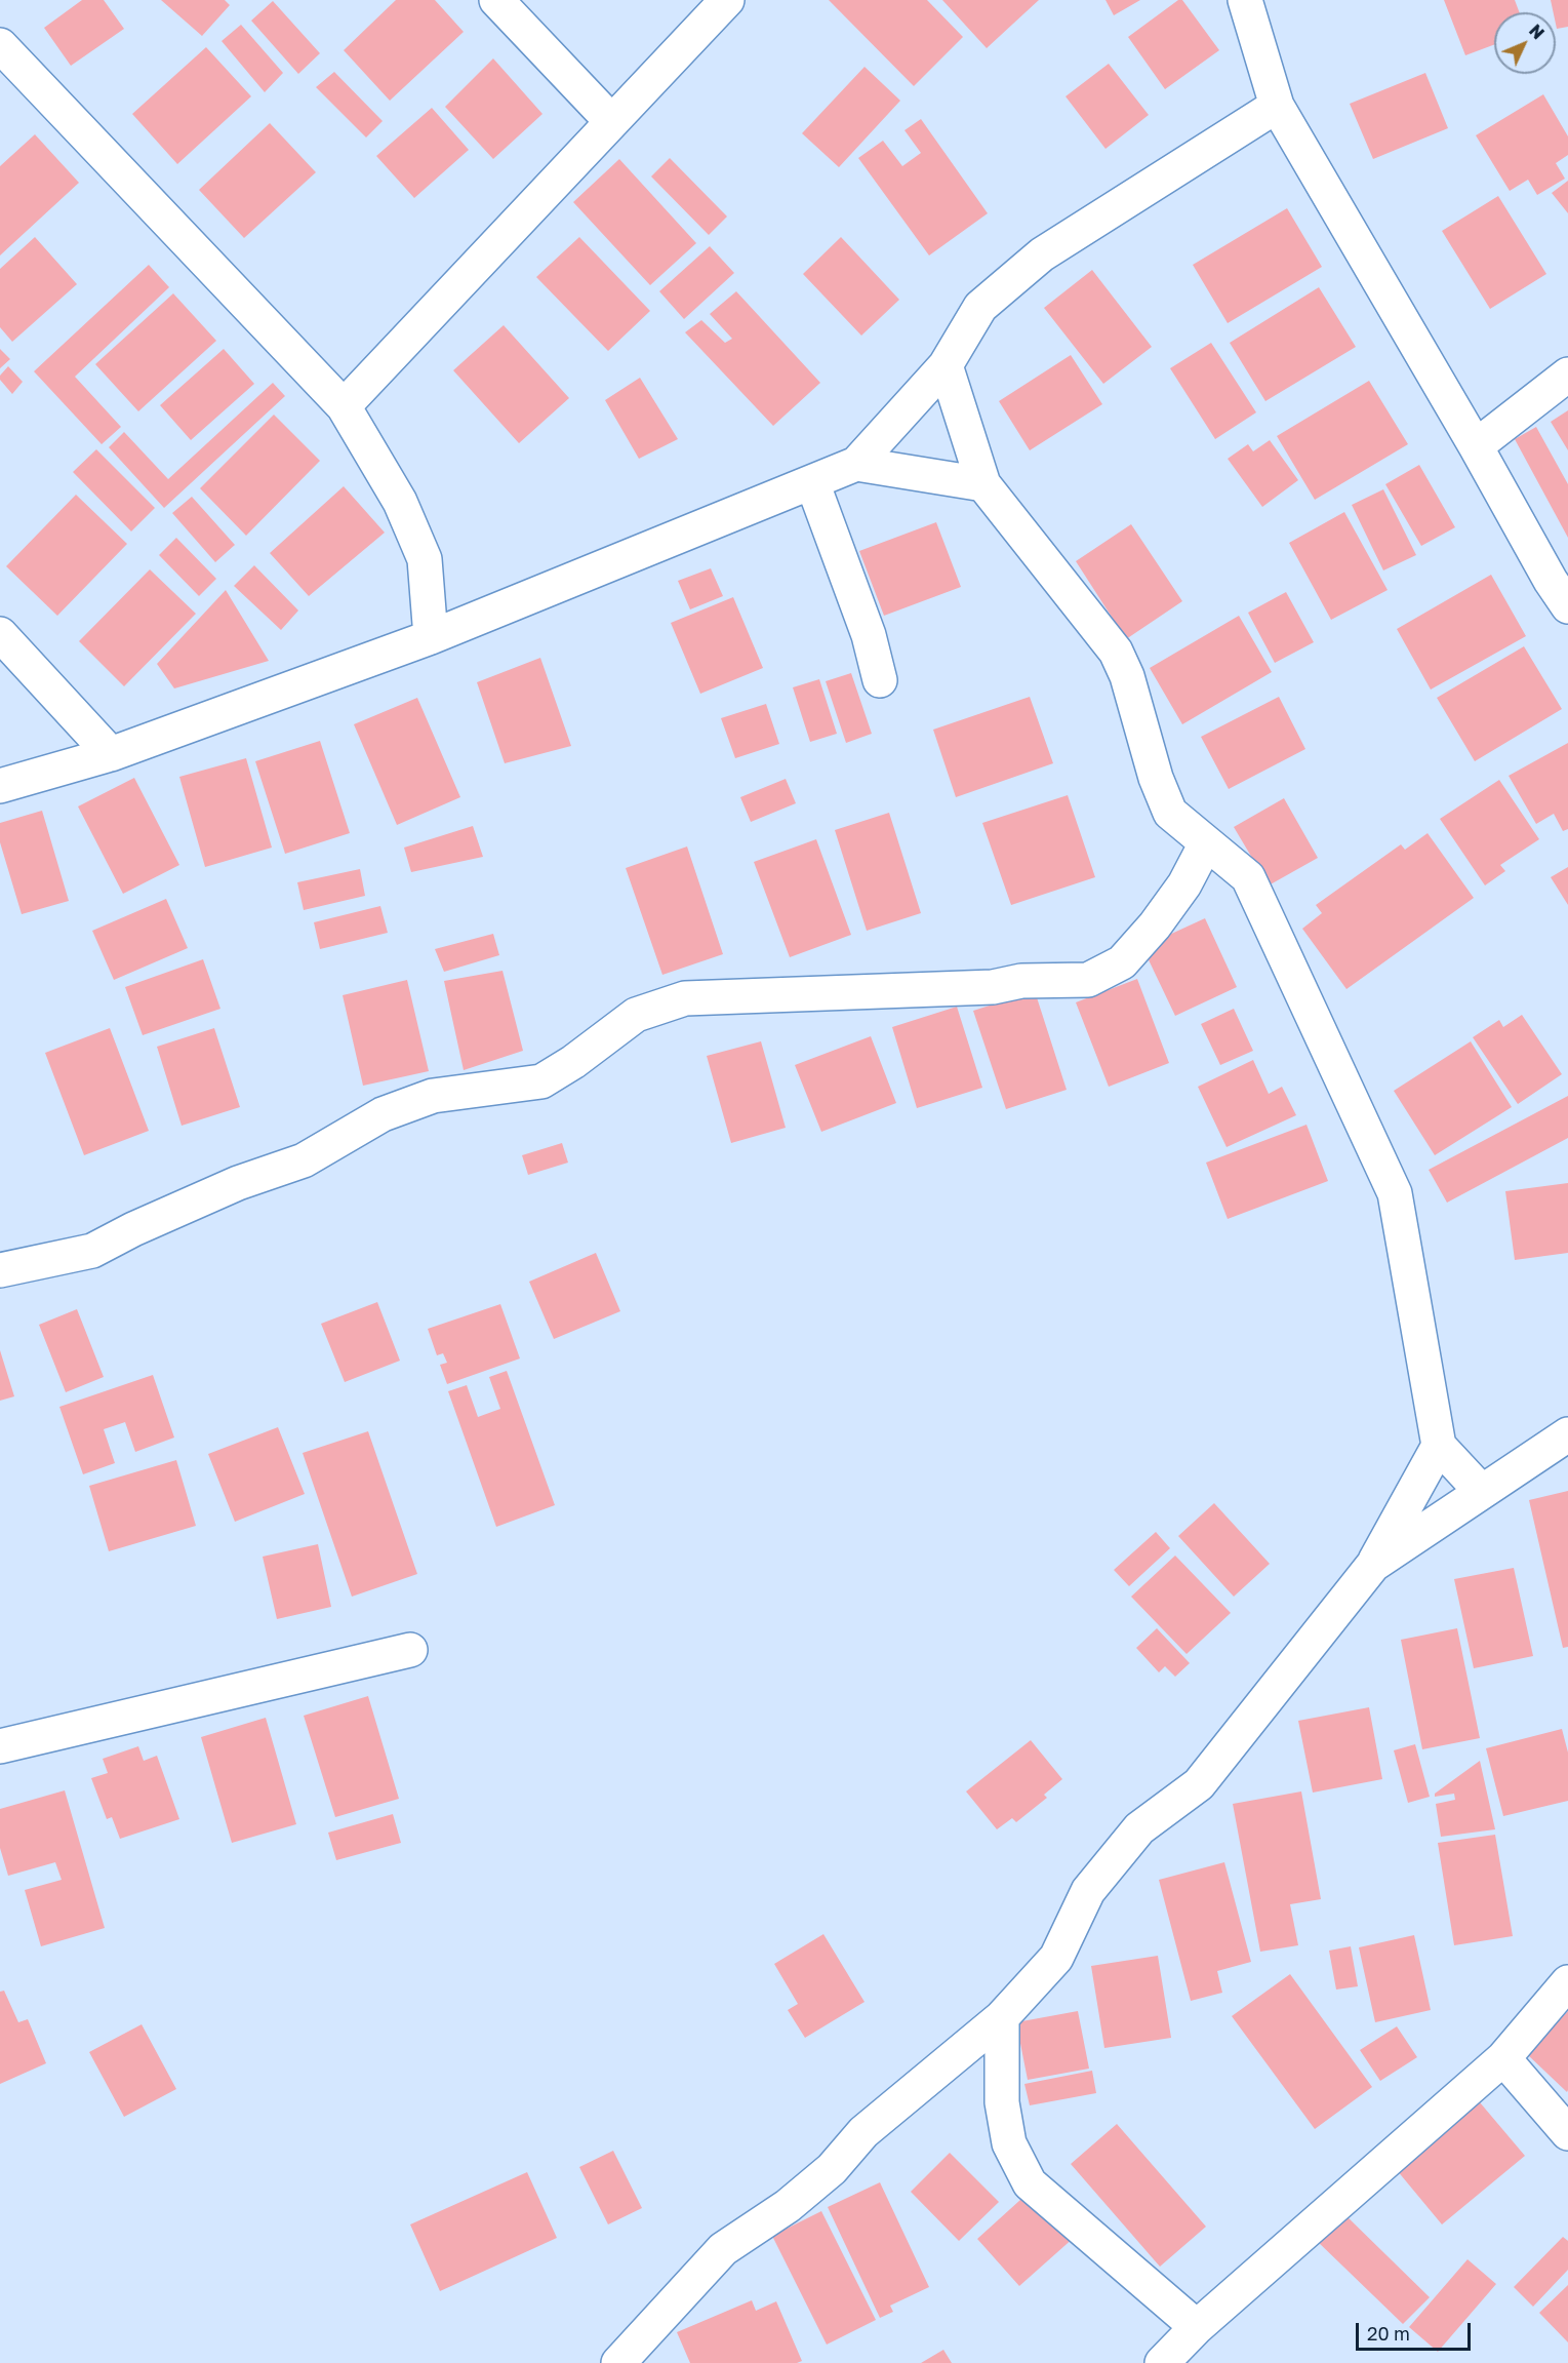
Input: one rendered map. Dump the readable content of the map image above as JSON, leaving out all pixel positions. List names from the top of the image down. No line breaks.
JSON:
{"scale_bar":"20 m","north":"top right"}
